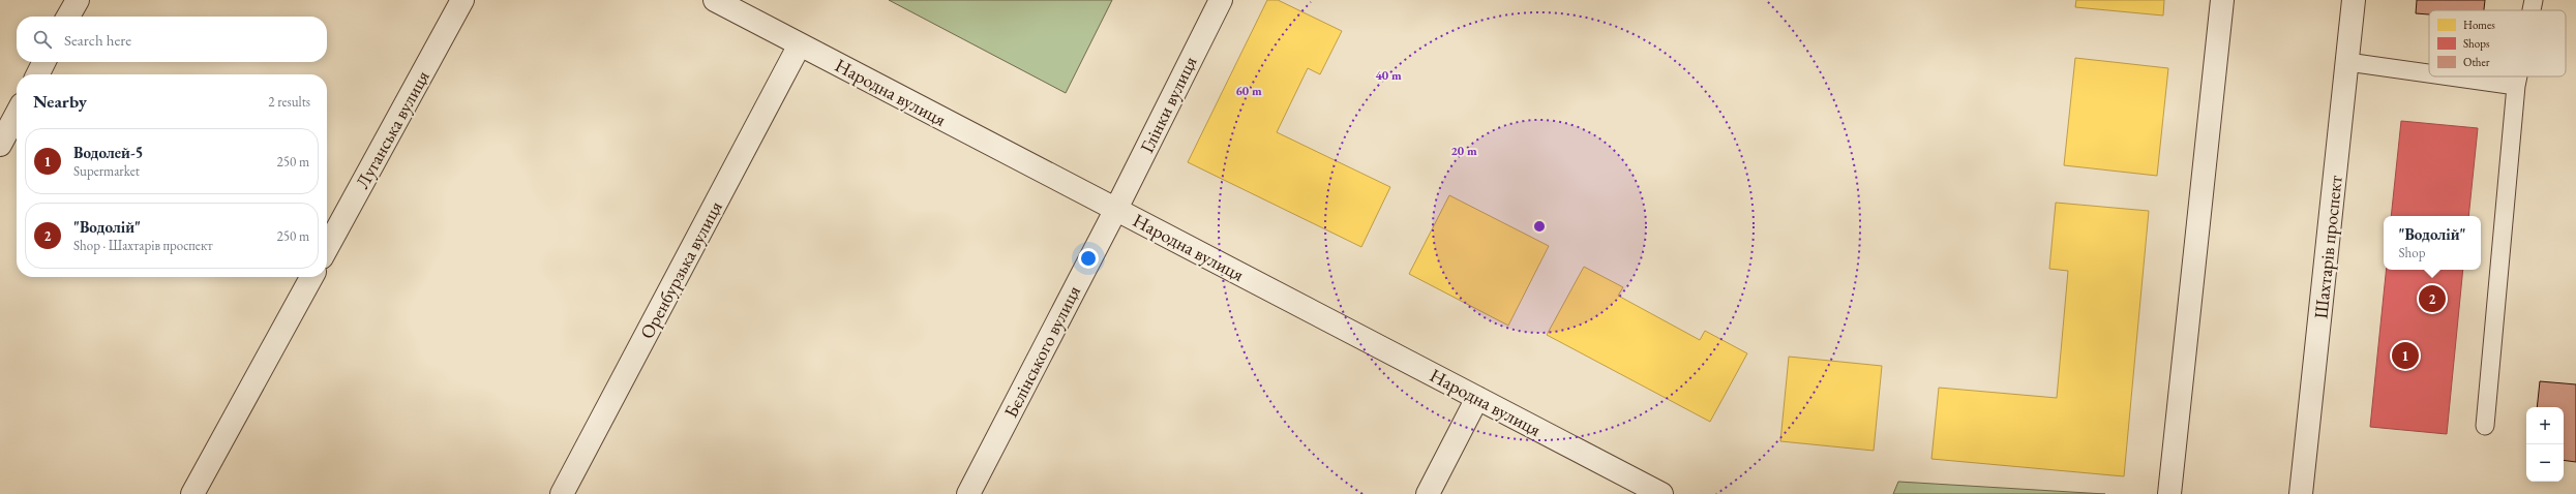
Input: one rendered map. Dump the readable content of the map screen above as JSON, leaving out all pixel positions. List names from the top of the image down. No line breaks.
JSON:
{"streets":{"street":["Народна вулиця","Глінки вулиця","Луганська вулиця","Шахтарів проспект","Оренбурзька вулиця","Бєлінського вулиця"]},"crossings":[["Народна вулиця","Глінки вулиця"],["Народна вулиця","Оренбурзька вулиця"],["Народна вулиця","Бєлінського вулиця"],["Глінки вулиця","Бєлінського вулиця"]],"legend":["Homes","Shops","Other"],"page":{"search":"Search here","heading":["Nearby","2 results"],"list":[{"mark":"1","name":"Водолей-5","note":"Supermarket","value":"250 m"},{"mark":"2","name":"\"Водолій\"","note":"Shop · Шахтарів проспект","value":"250 m"}],"popup":["\"Водолій\"","Shop"],"pins":["2","1"],"map_buttons":["+","−"]},"rings":["40 m","60 m","20 m"]}
